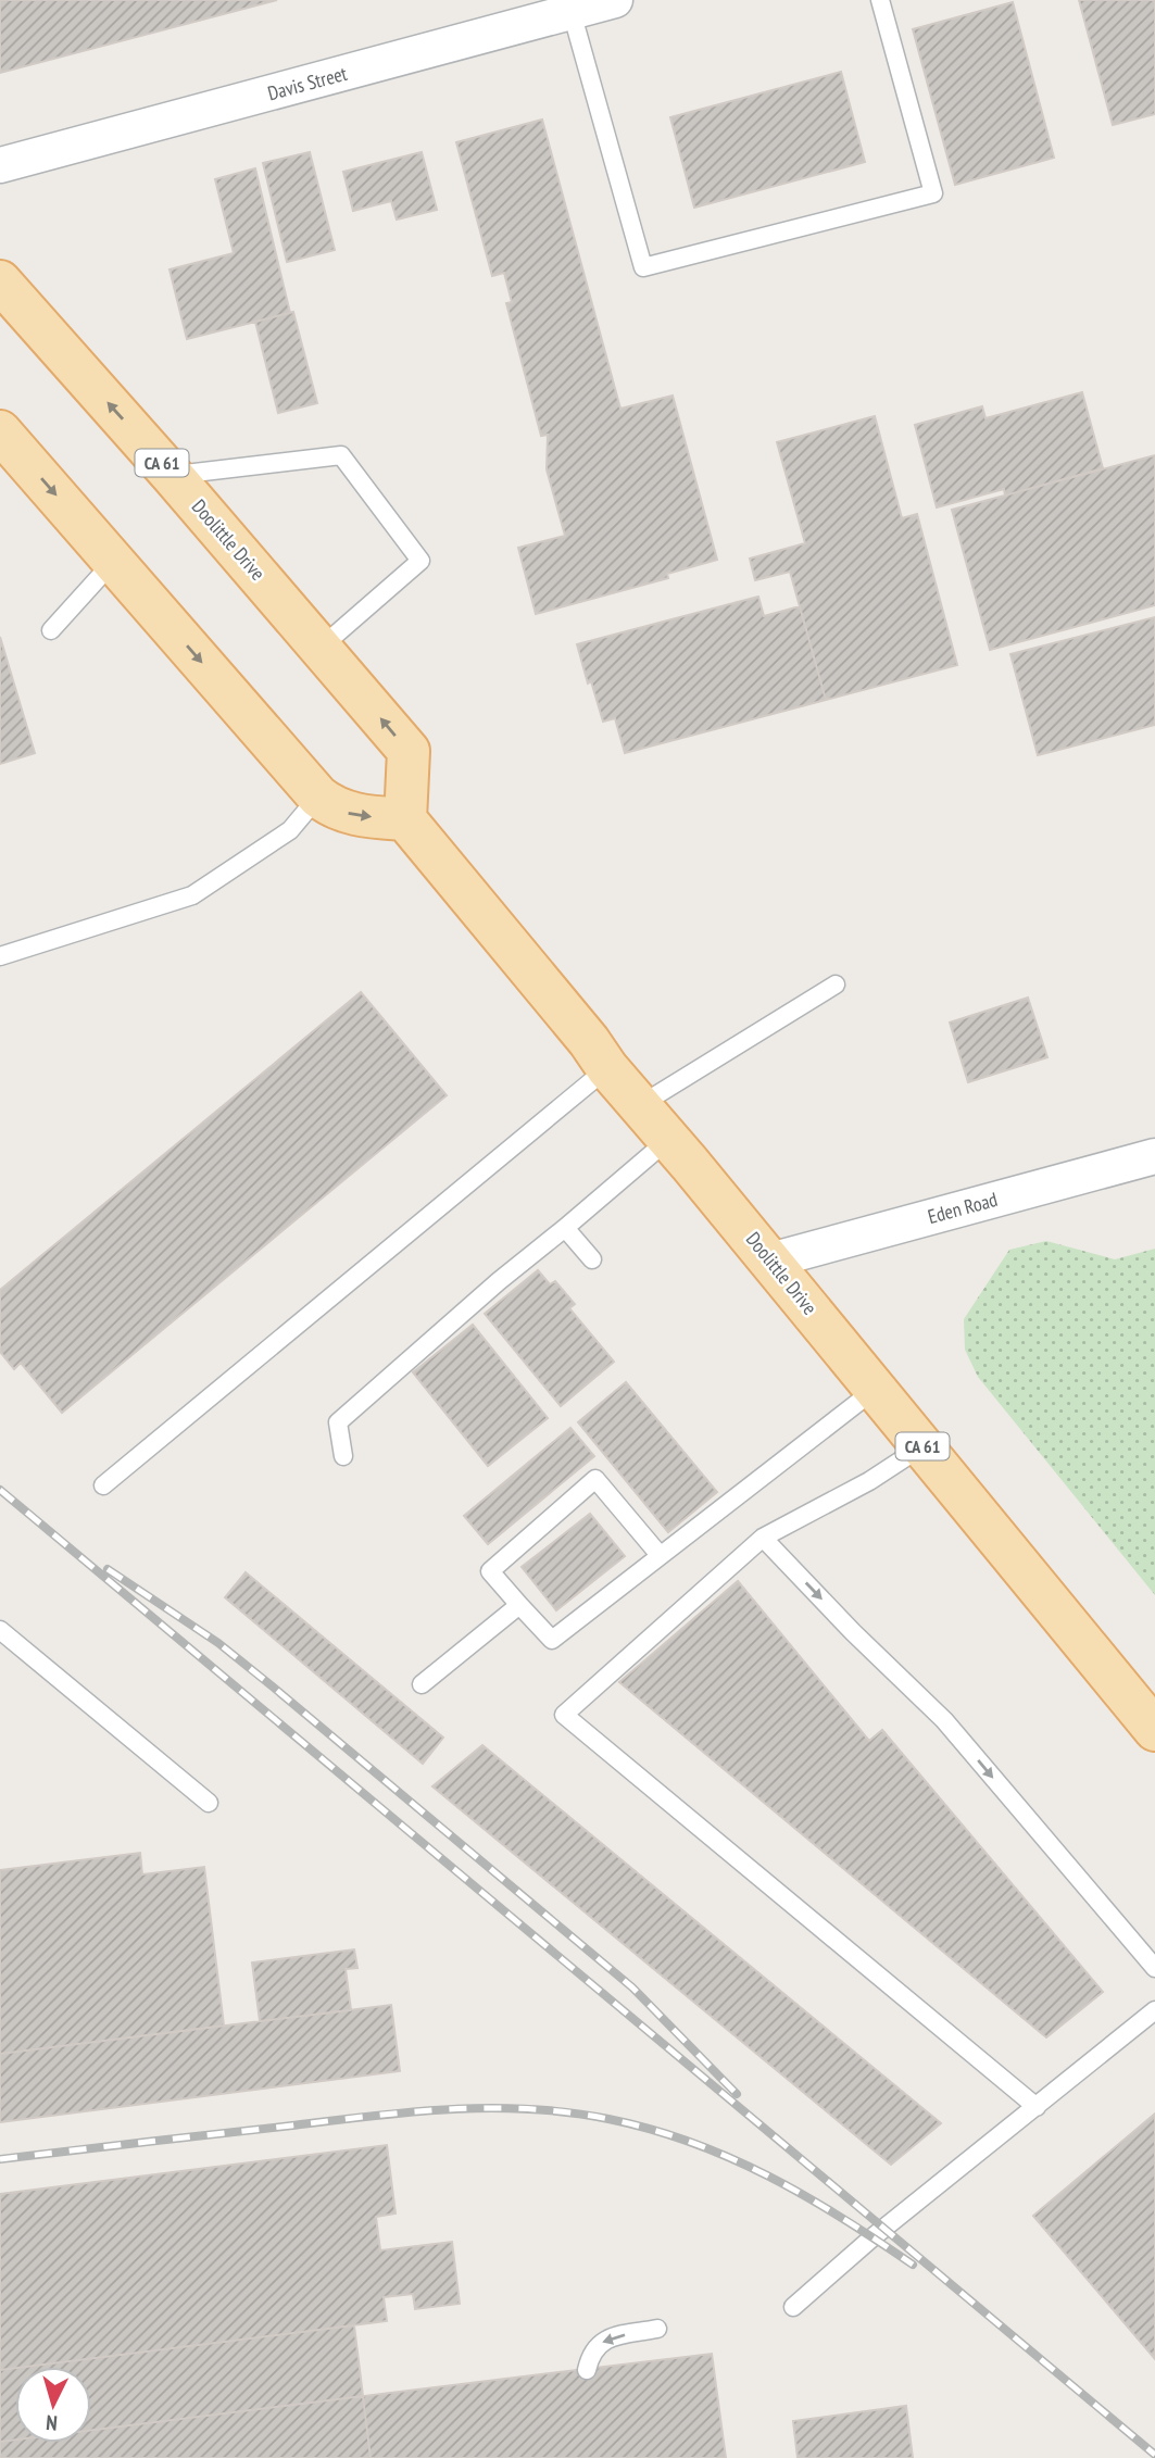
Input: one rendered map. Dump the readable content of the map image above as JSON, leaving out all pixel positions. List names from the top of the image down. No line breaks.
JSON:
{"streets":{"main road":["CA 61","Doolittle Drive"],"street":["Davis Street","Eden Road"]},"crossings":[["Doolittle Drive","Eden Road"]],"north":"bottom"}
